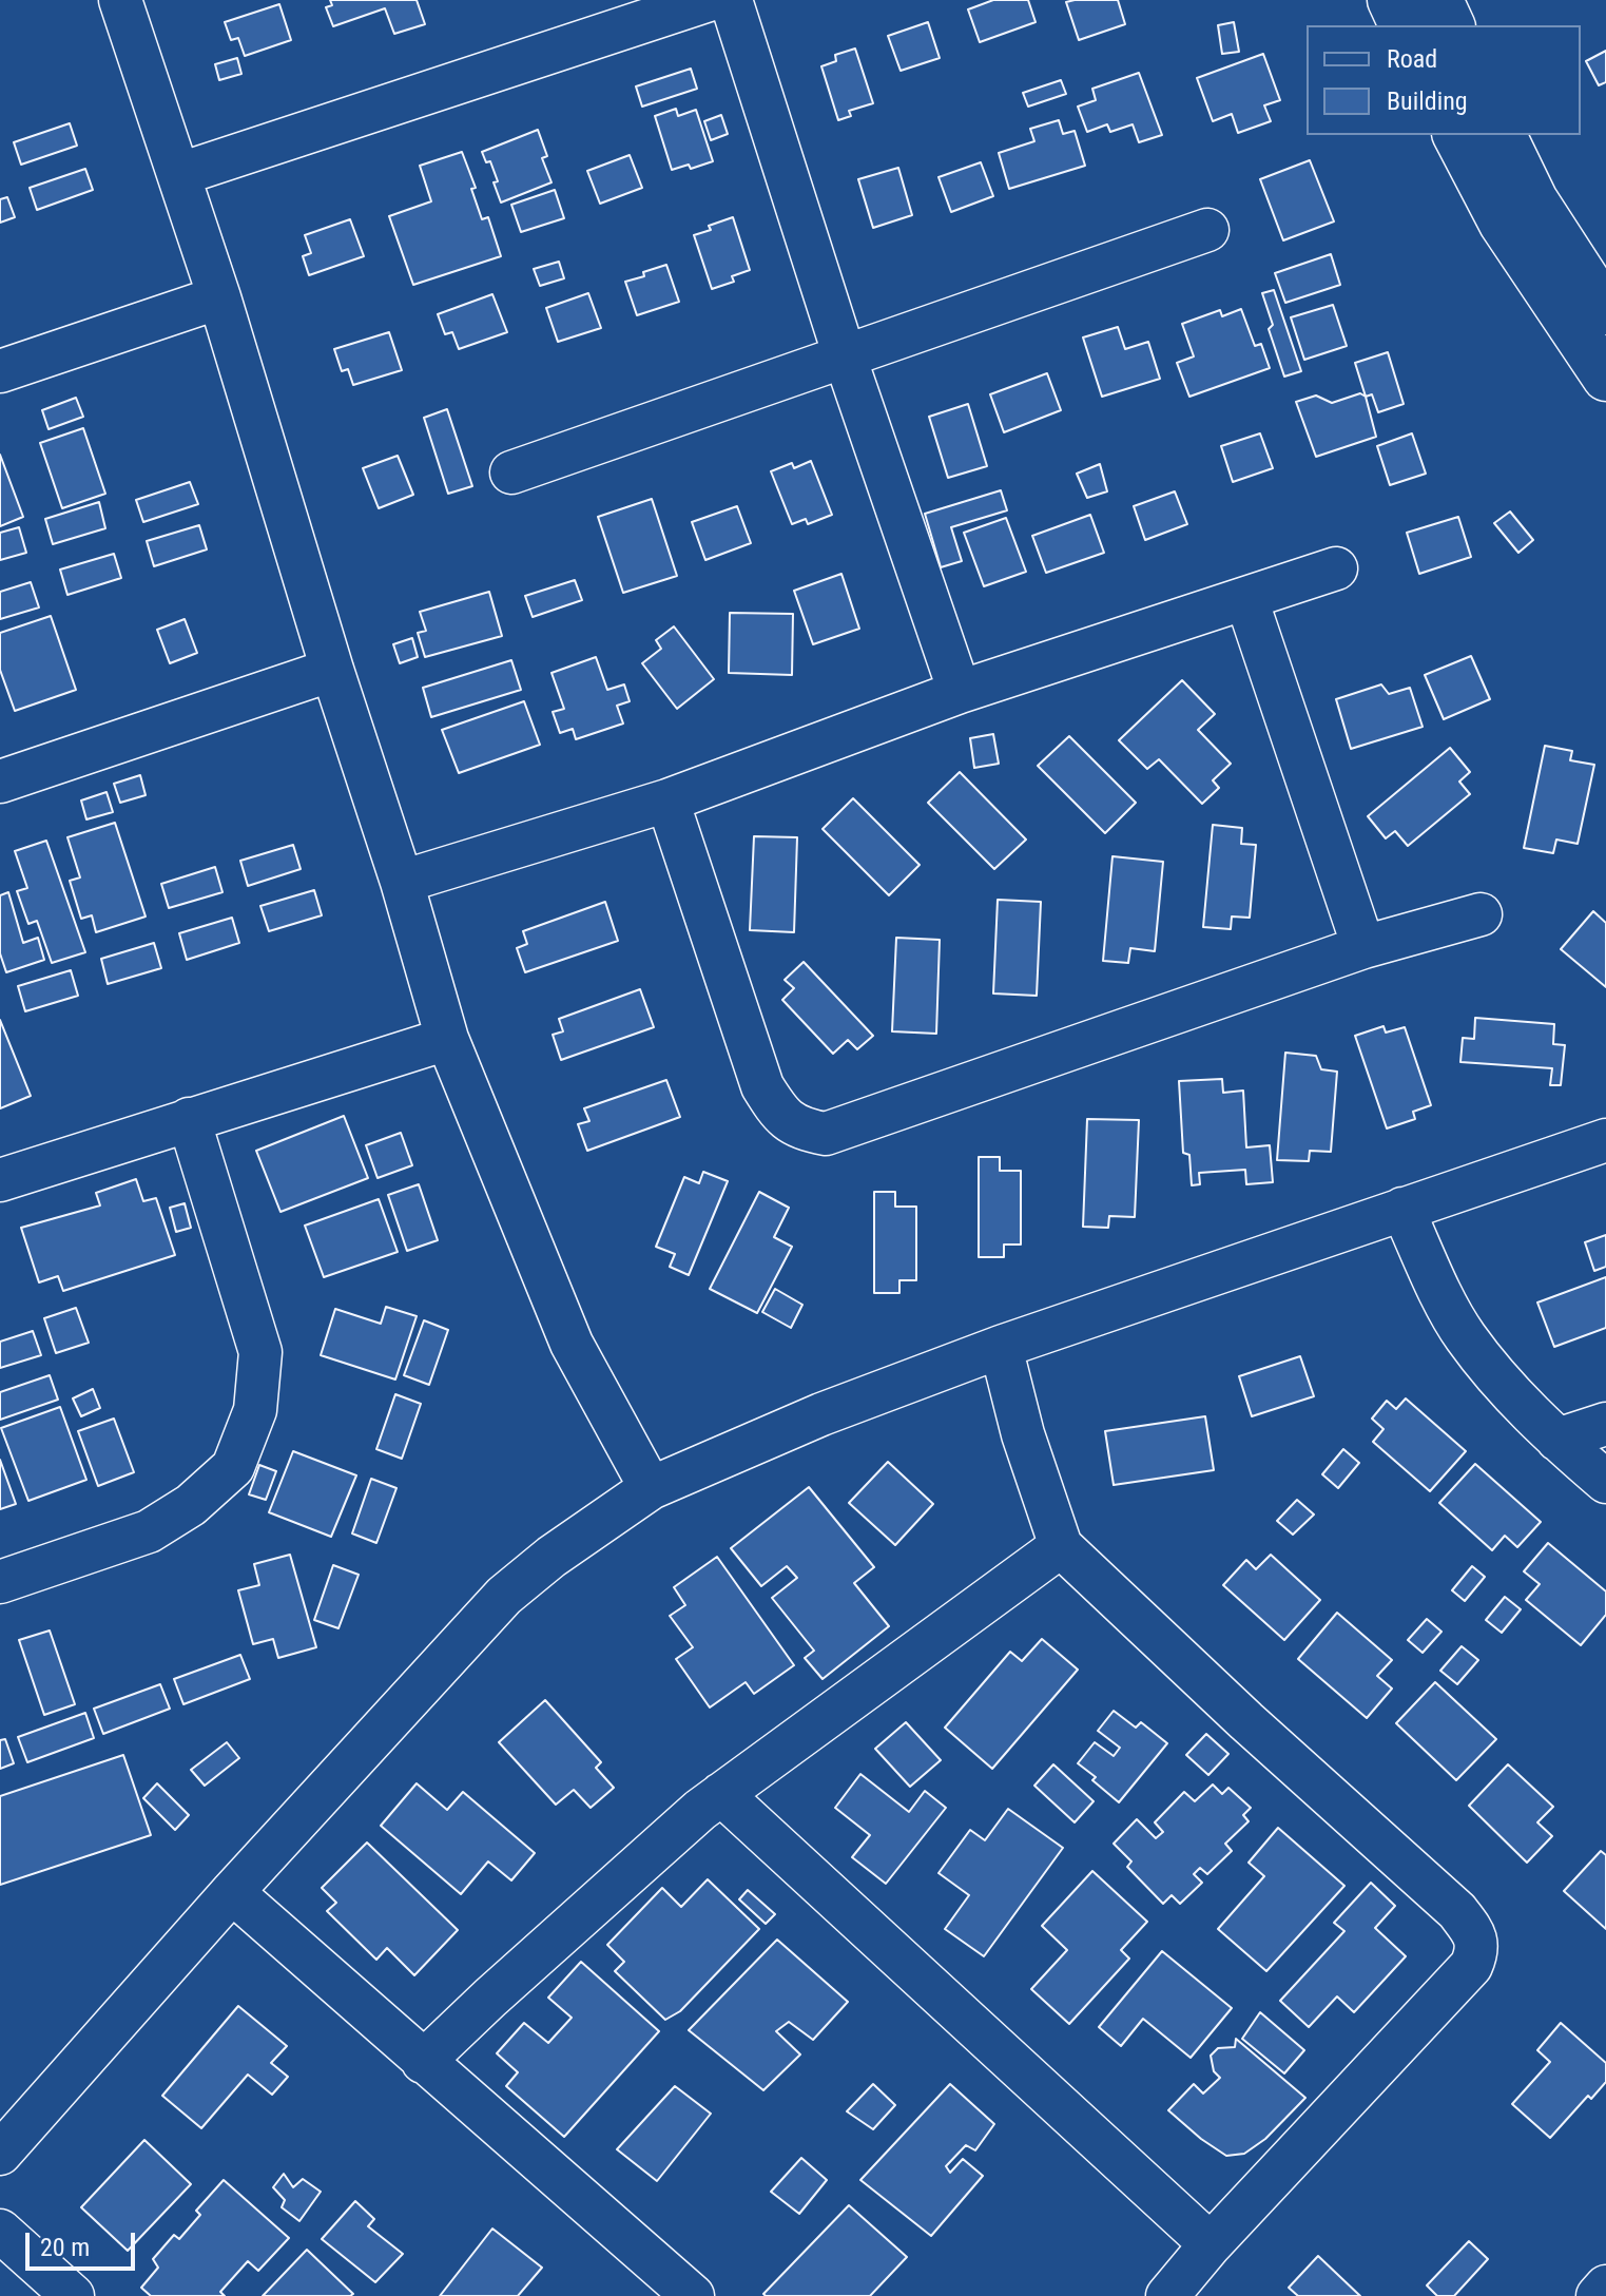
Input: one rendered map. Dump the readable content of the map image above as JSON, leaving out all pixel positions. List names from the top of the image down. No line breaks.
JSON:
{"legend":["Road","Building"],"scale_bar":"20 m"}
